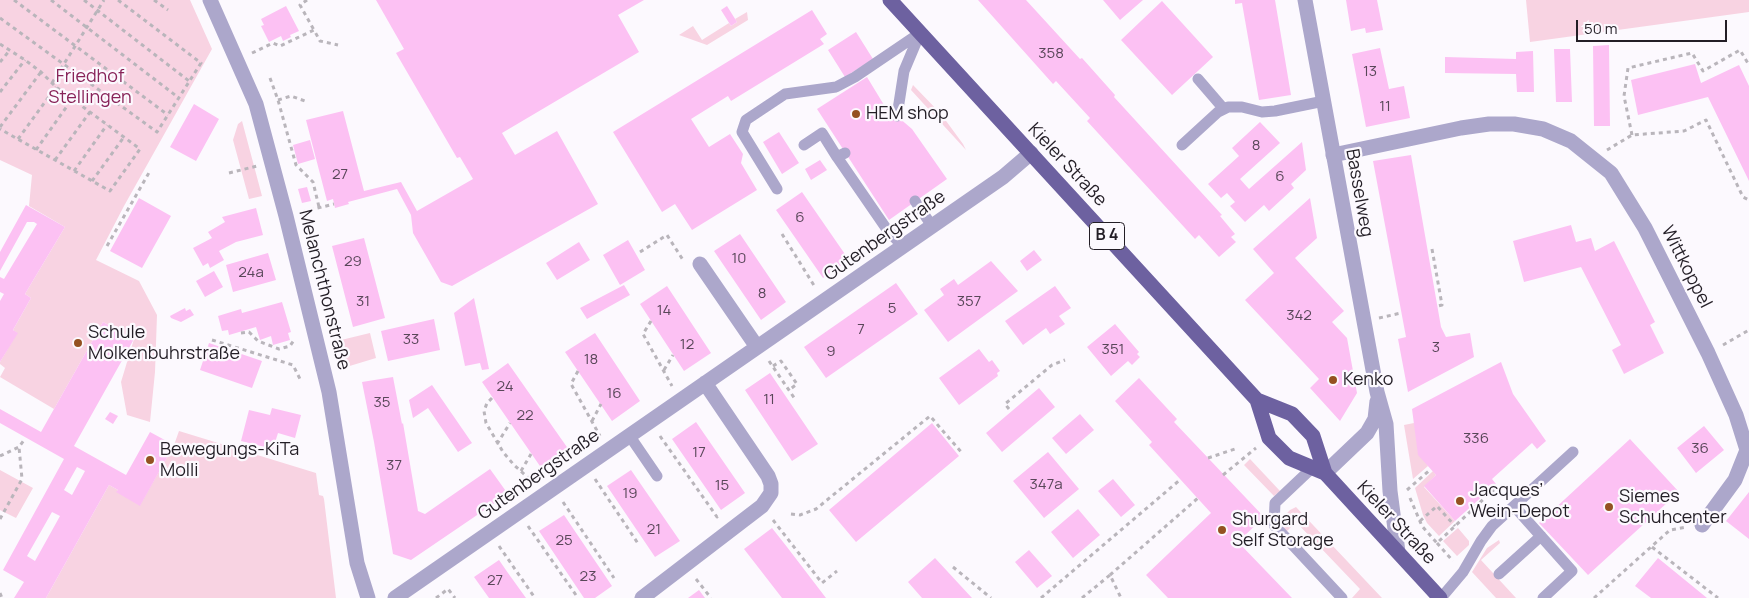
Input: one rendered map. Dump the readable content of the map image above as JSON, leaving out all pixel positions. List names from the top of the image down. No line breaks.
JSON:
{"streets":{"main road":["Kieler Straße","B 4"],"street":["Basselweg","Gutenbergstraße","Wittkoppel","Melanchthonstraße"]},"crossings":[["Kieler Straße","Basselweg"],["Kieler Straße","Gutenbergstraße"],["Basselweg","Wittkoppel"]],"parks":["Friedhof Stellingen"],"places":["HEM shop","Schule Molkenbuhrstraße","Kenko","Bewegungs-KiTa Molli","Jacques’ Wein-Depot","Siemes Schuhcenter","Shurgard Self Storage"],"house_numbers":["358","13","11","8","27","6","6","10","29","24a","8","31","357","5","14","342","7","33","12","3","351","9","18","24","16","11","35","22","336","36","17","37","347a","15","19","21","25","23","27"],"scale_bar":"50 m"}
